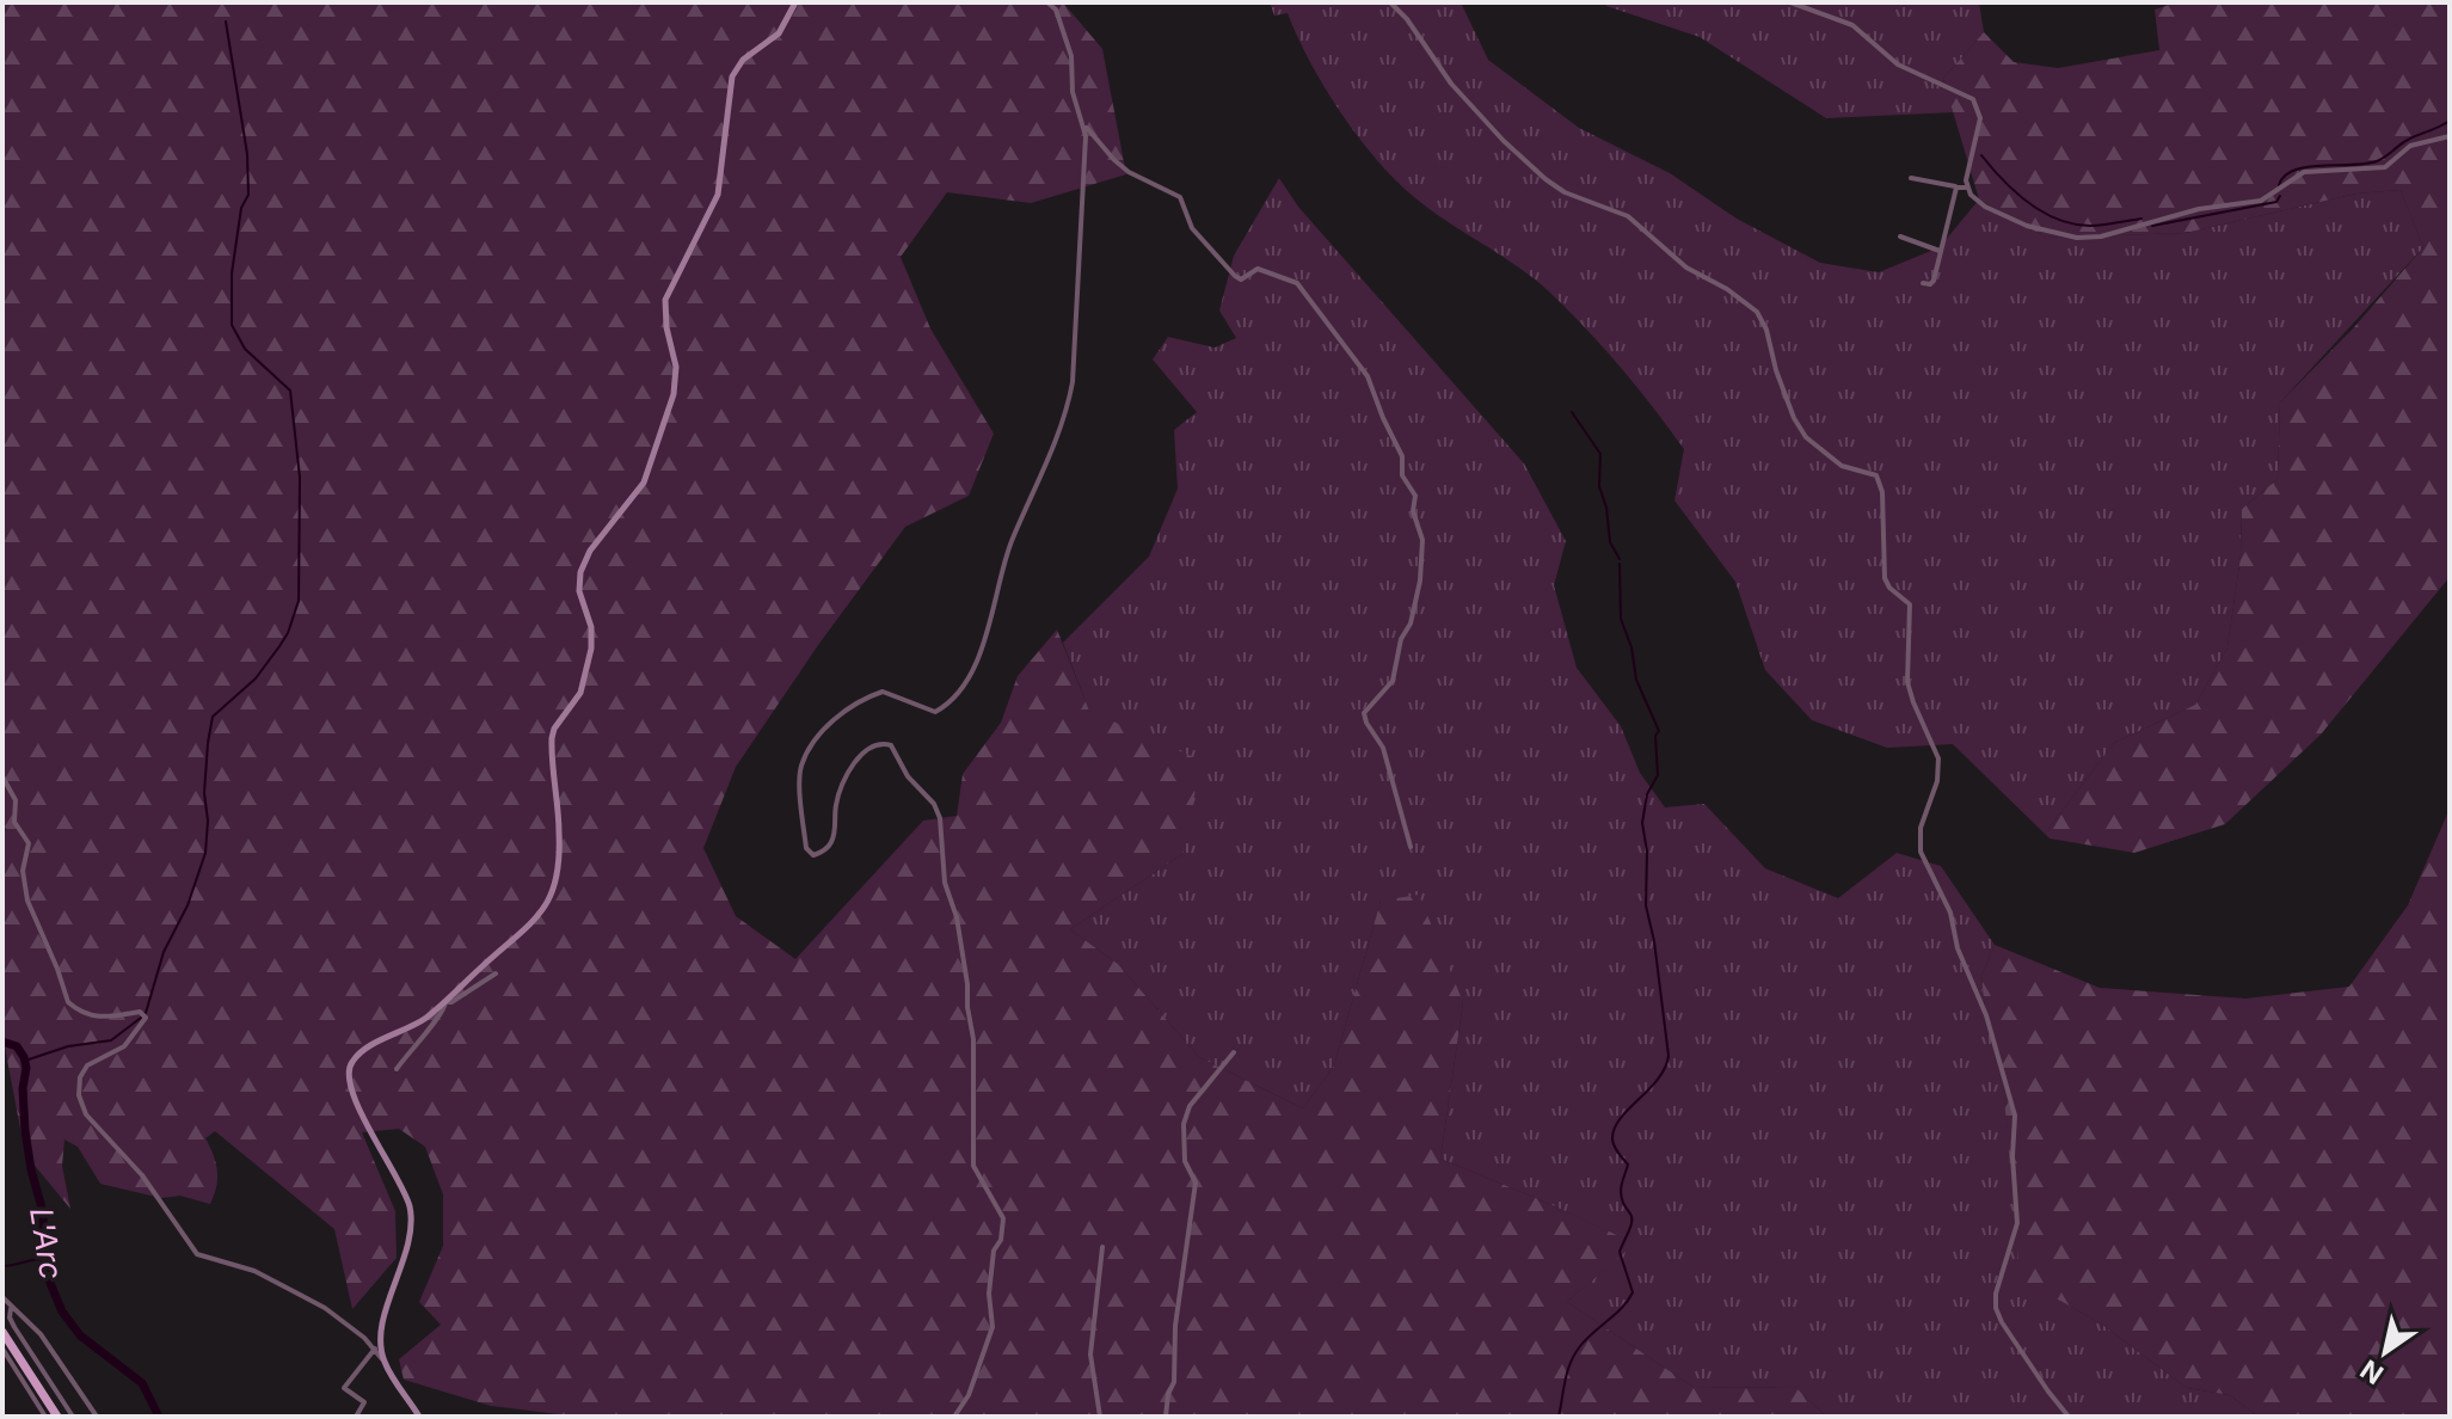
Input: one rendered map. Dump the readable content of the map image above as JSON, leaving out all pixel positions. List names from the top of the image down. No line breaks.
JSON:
{"water":["L'Arc"],"north":"bottom left"}
